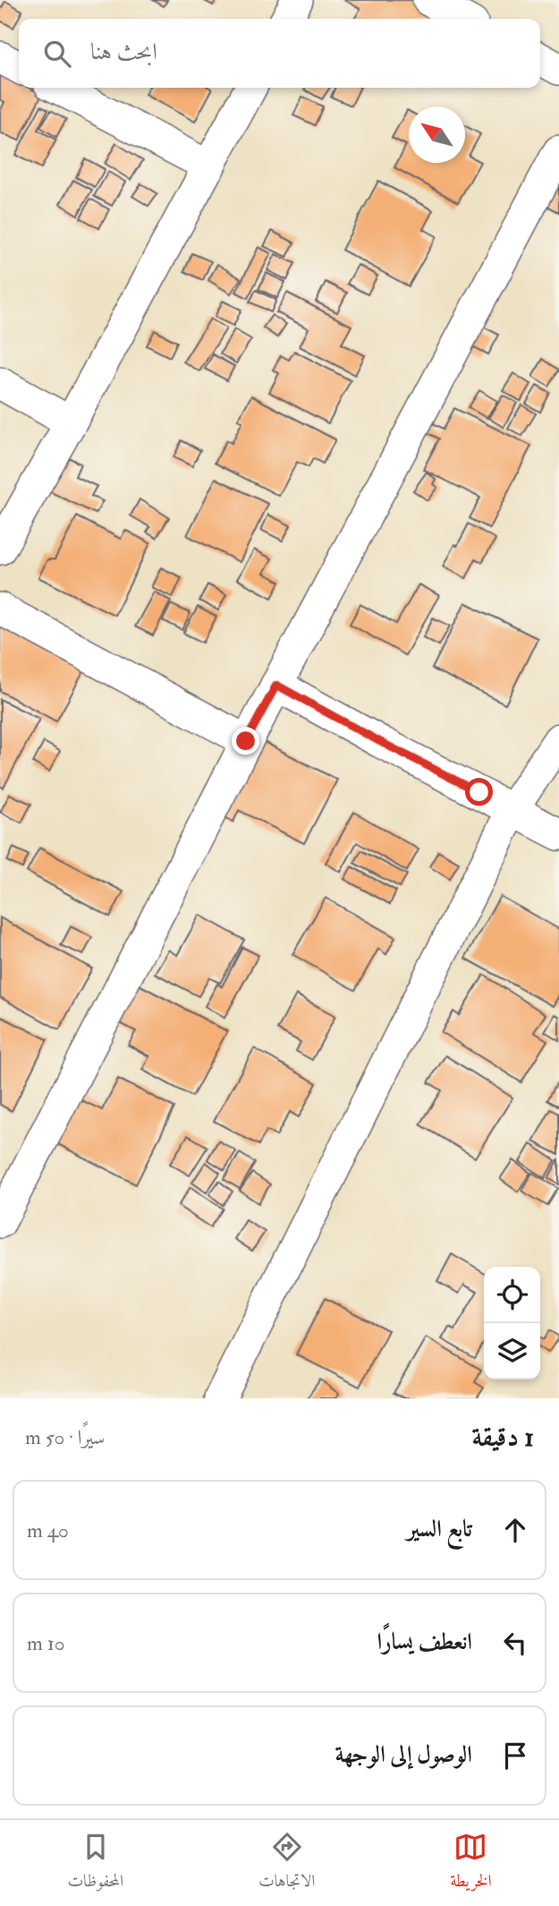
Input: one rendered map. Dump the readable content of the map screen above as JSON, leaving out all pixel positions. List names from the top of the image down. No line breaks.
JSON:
{"north":"top left","page":{"search":"ابحث هنا","heading":["1 دقيقة","سيرًا · 50 m"],"list":[["تابع السير","40 m"],["انعطف يسارًا","10 m"],"الوصول إلى الوجهة"],"nav":["الخريطة","الاتجاهات","المحفوظات"]}}
